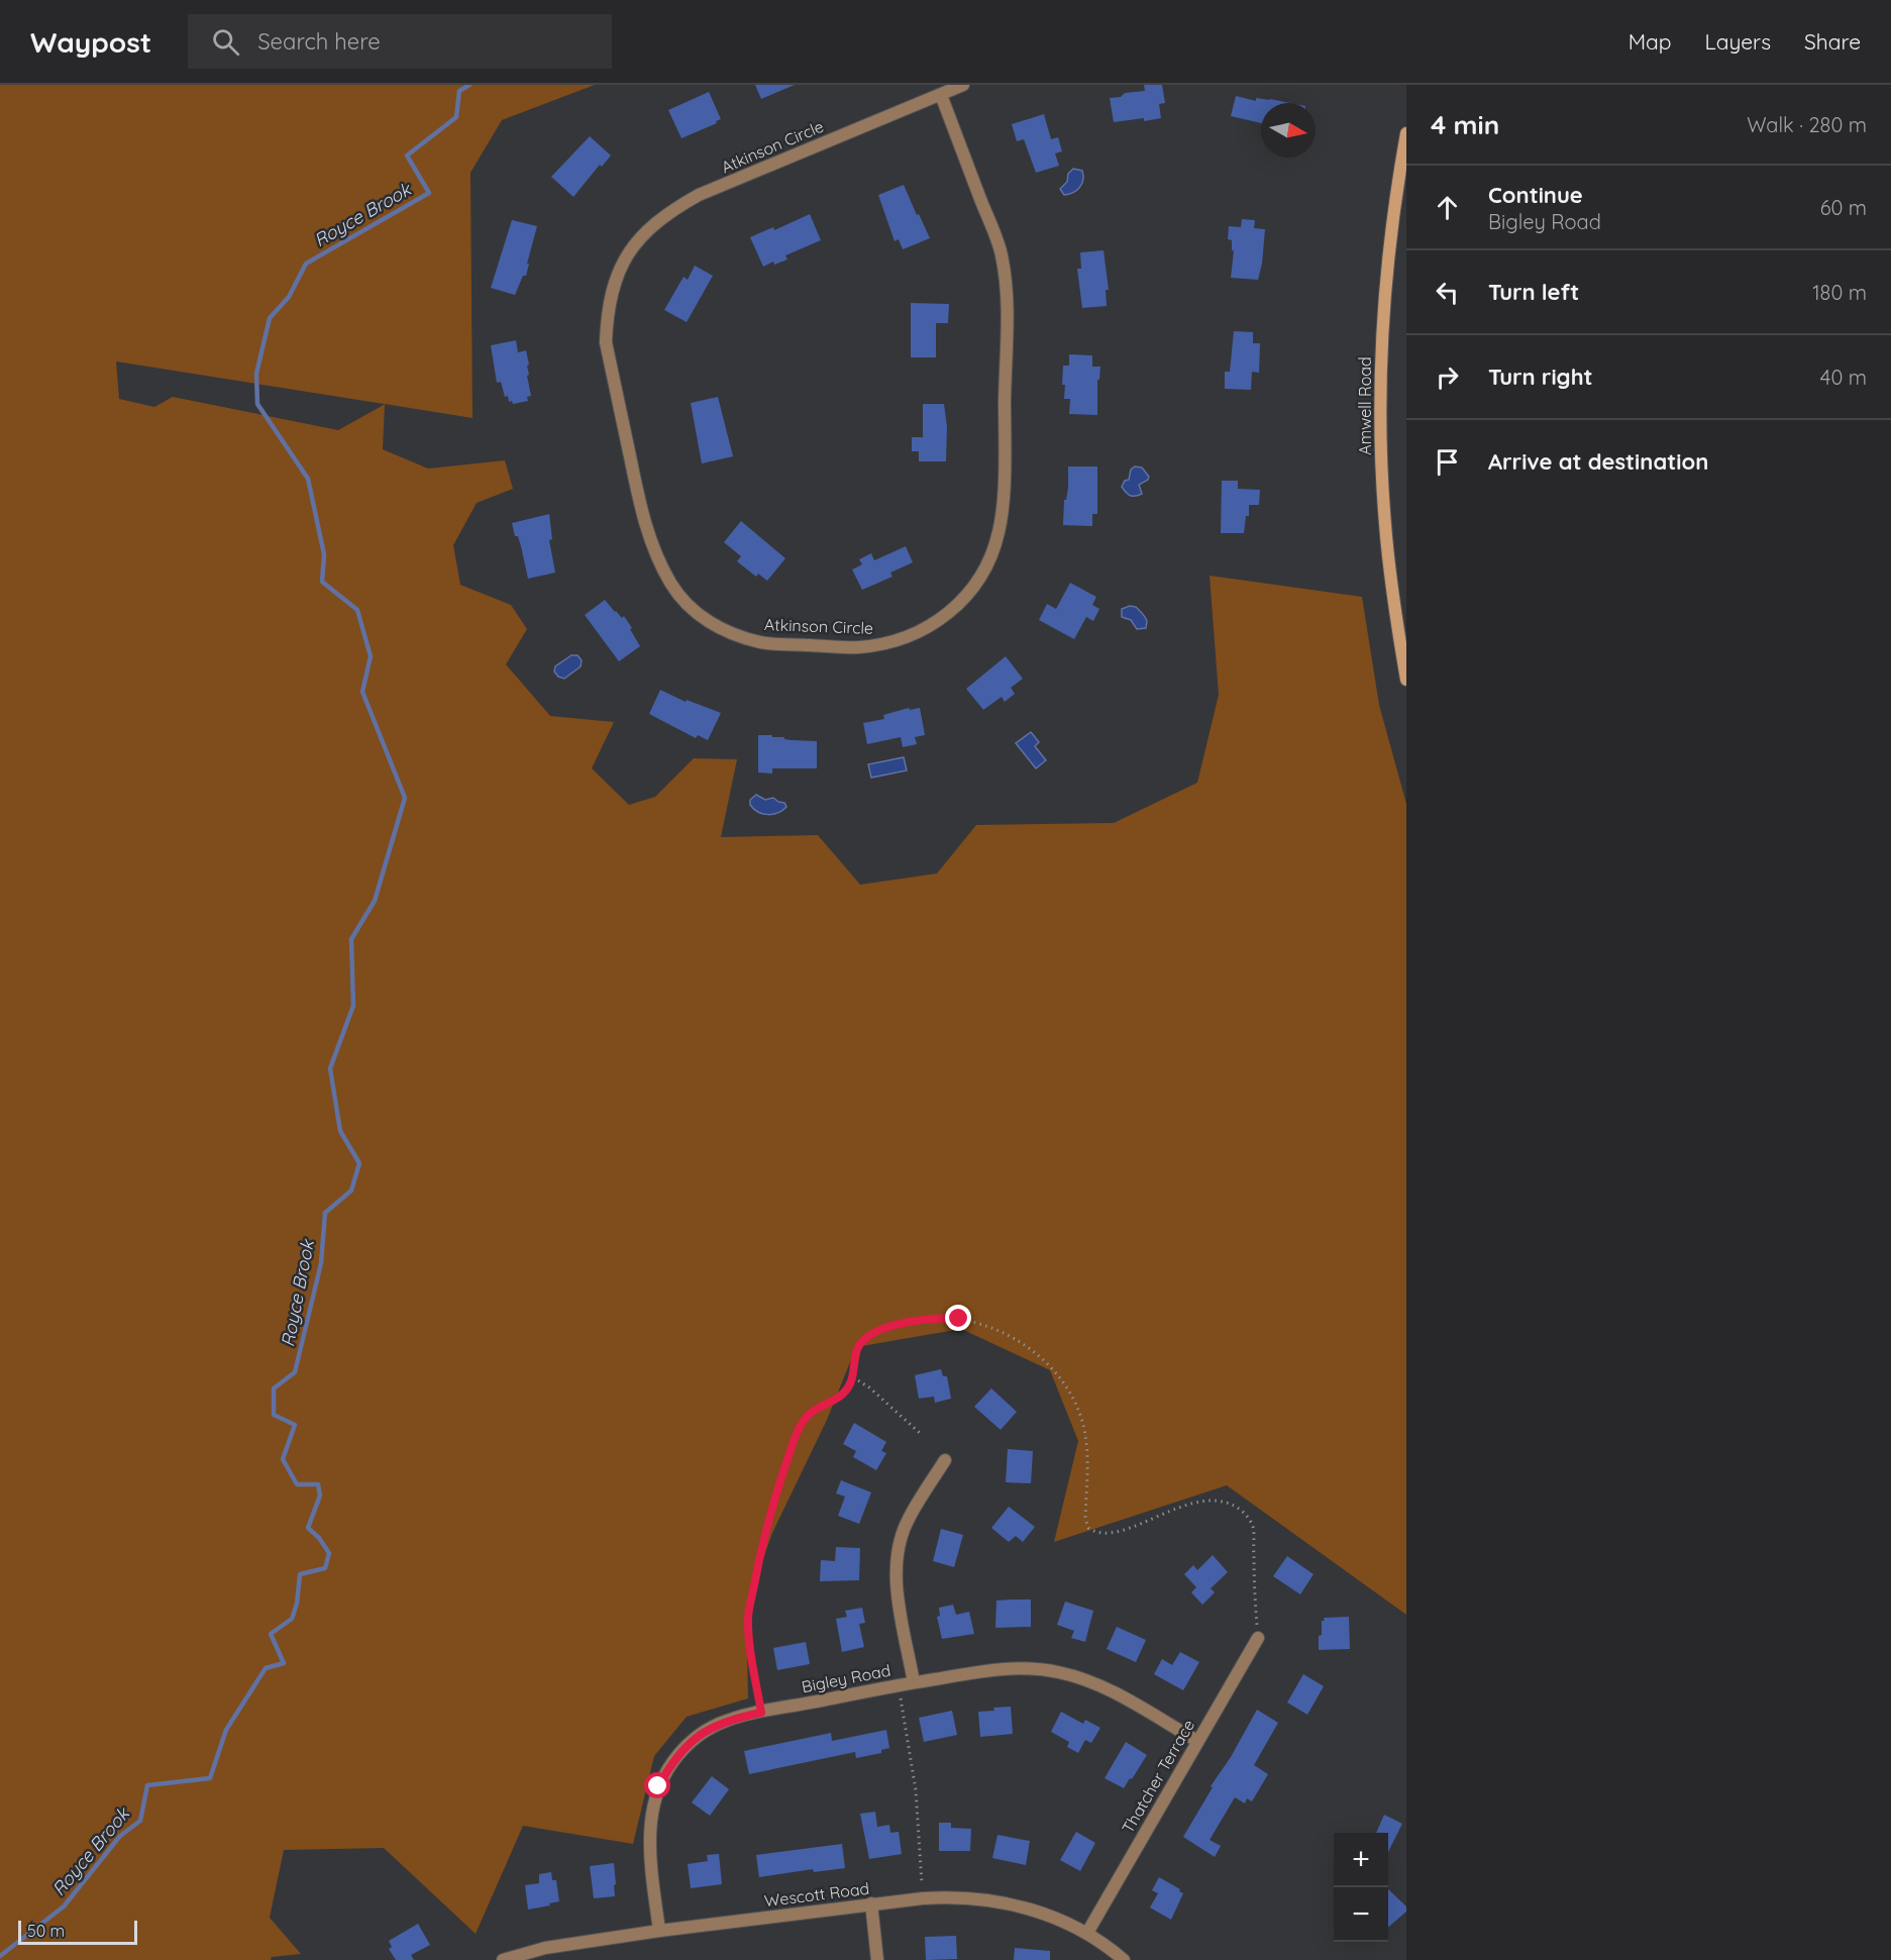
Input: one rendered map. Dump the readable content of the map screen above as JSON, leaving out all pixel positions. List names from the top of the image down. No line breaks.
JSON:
{"streets":{"main road":["Amwell Road"],"street":["Atkinson Circle","Bigley Road","Thatcher Terrace","Wescott Road"]},"crossings":[["Bigley Road","Thatcher Terrace"],["Bigley Road","Wescott Road"],["Thatcher Terrace","Wescott Road"]],"water":["Royce Brook"],"scale_bar":"50 m","north":"right","page":{"header":"Waypost","search":"Search here","nav":["Map","Layers","Share"],"heading":["4 min","Walk · 280 m"],"list":[["Continue","Bigley Road","60 m"],["Turn left","180 m"],["Turn right","40 m"],"Arrive at destination"],"map_buttons":["+","−"],"scale":"50 m"}}
